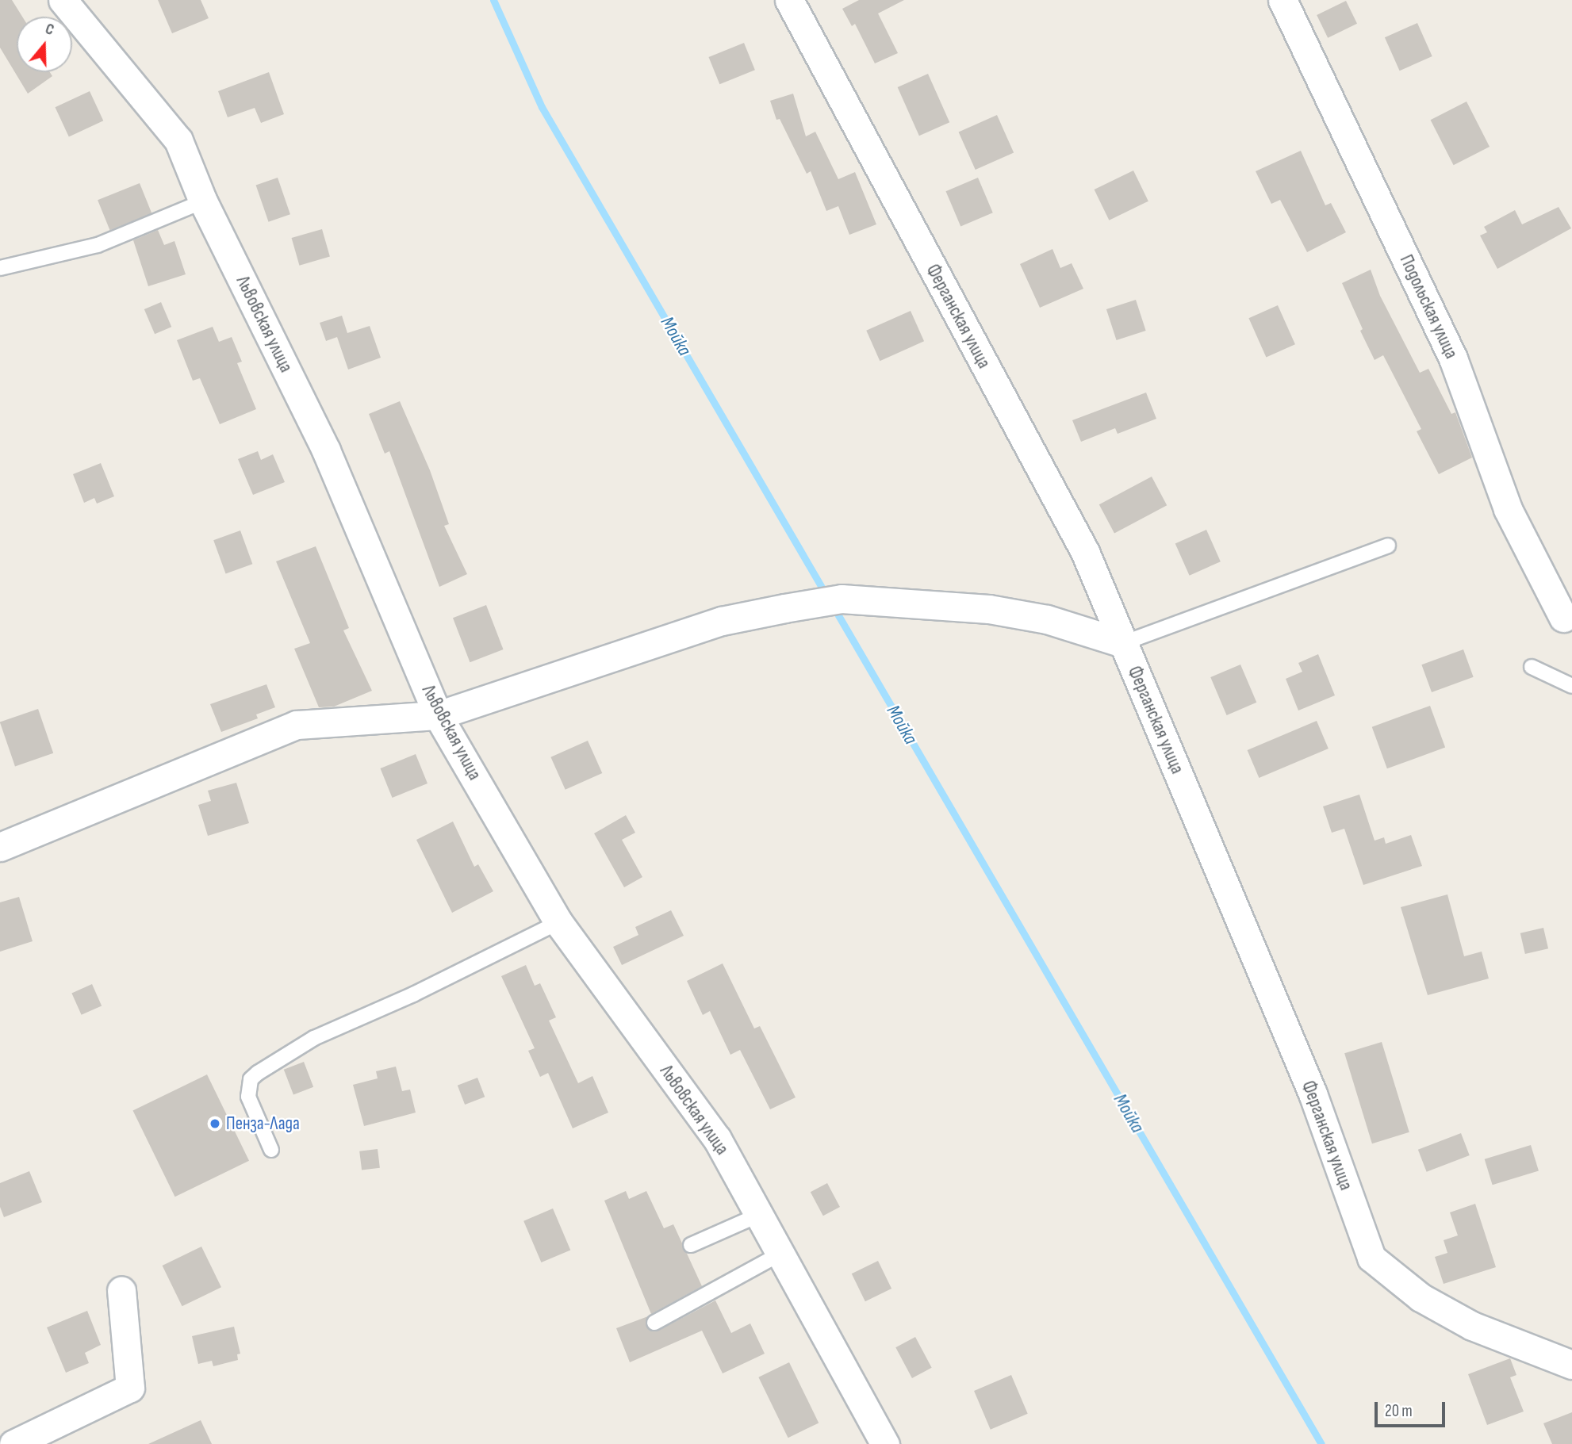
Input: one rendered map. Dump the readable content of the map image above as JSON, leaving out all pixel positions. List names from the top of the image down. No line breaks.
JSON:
{"streets":{"street":["Подольская улица","Ферганская улица","Львовская улица"]},"water":["Мойка"],"places":["Пенза-Лада"],"scale_bar":"20 m","north":"top"}
